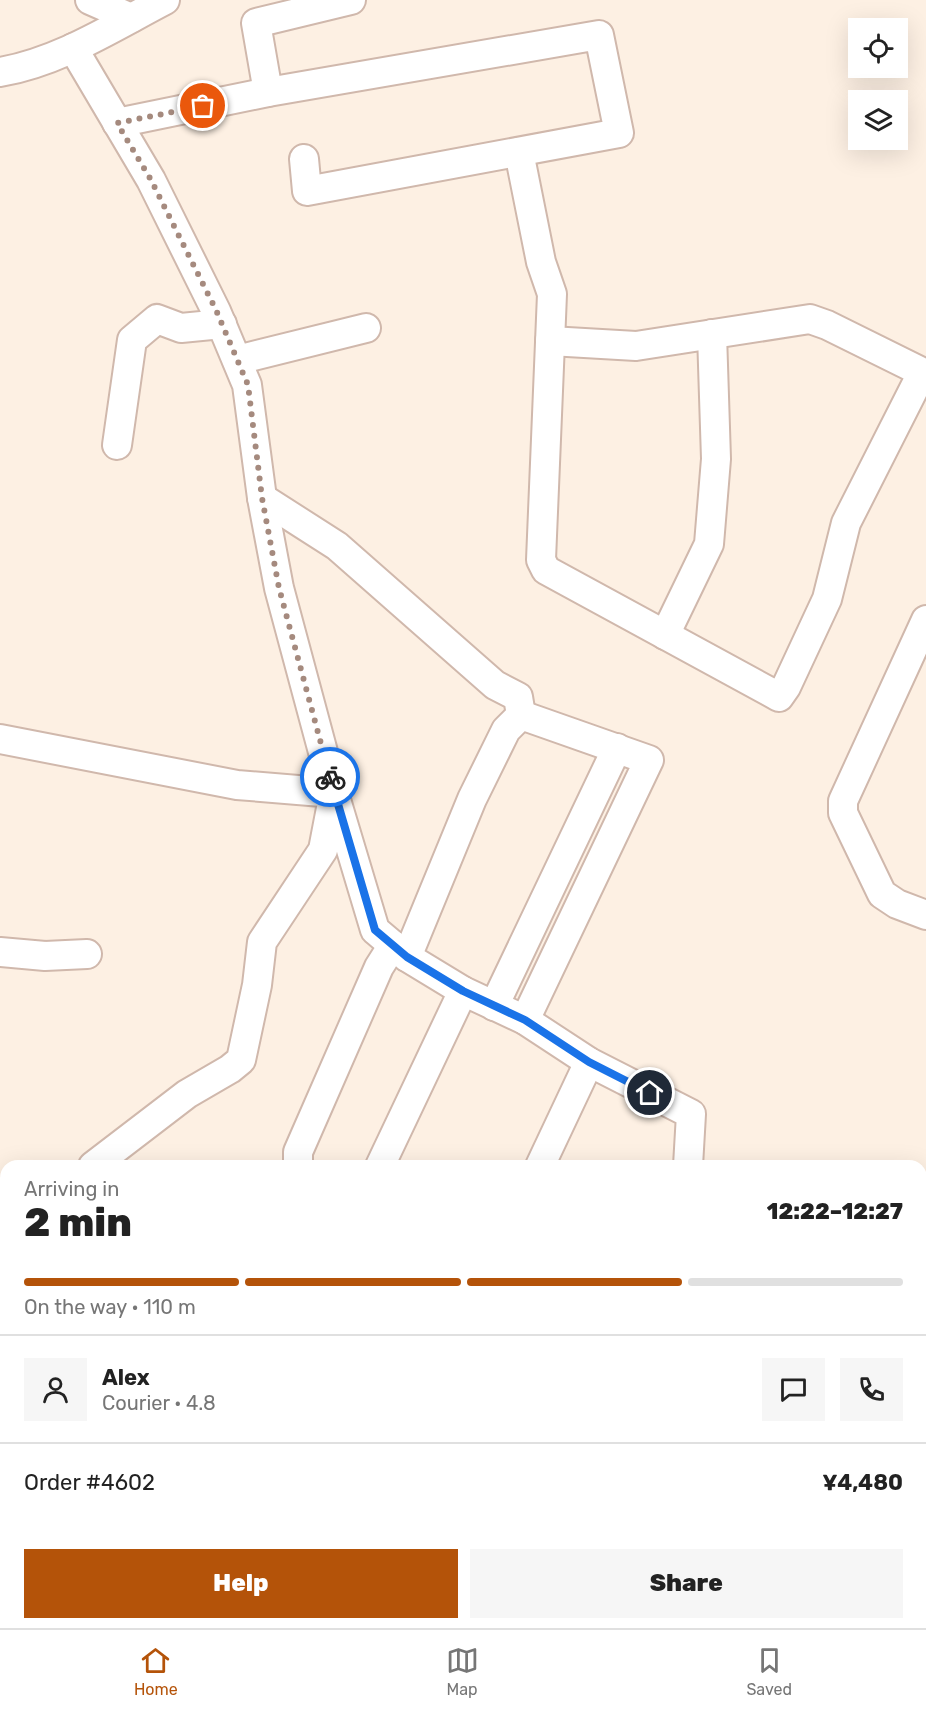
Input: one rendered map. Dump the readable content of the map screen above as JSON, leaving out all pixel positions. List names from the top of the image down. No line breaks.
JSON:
{"page":{"heading":["2 min","Arriving in","12:22–12:27"],"panel":["Alex","Courier · 4.8","Order #4602","¥4,480"],"bar":"On the way · 110 m","buttons":["Help","Share"],"tabs":["Home","Map","Saved"]}}
